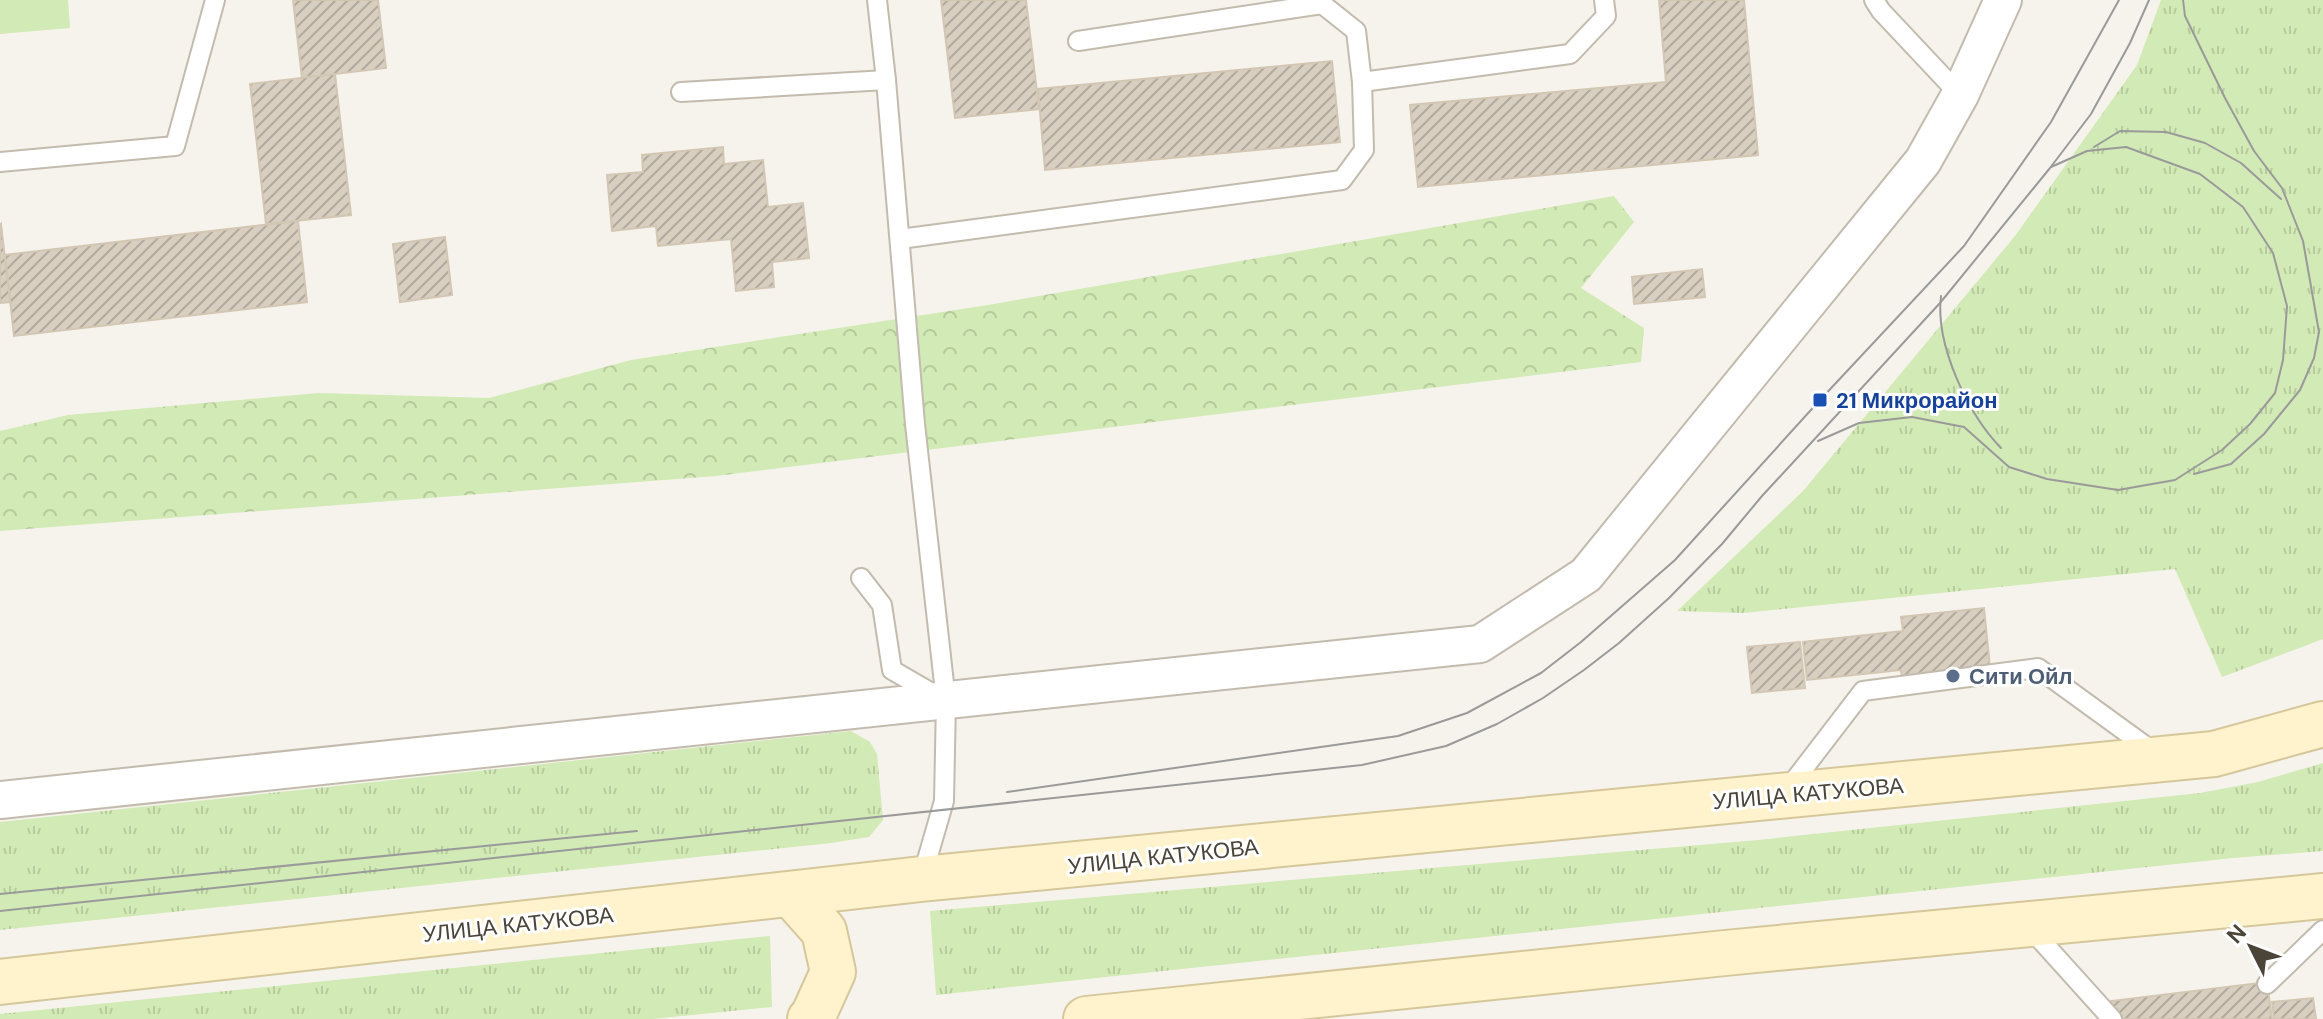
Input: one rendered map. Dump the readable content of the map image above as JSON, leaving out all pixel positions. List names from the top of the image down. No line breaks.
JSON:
{"streets":{"main road":["УЛИЦА КАТУКОВА"]},"places":{"transit":["21 Микрорайон"],"other":["Сити Ойл"]},"north":"top left"}
